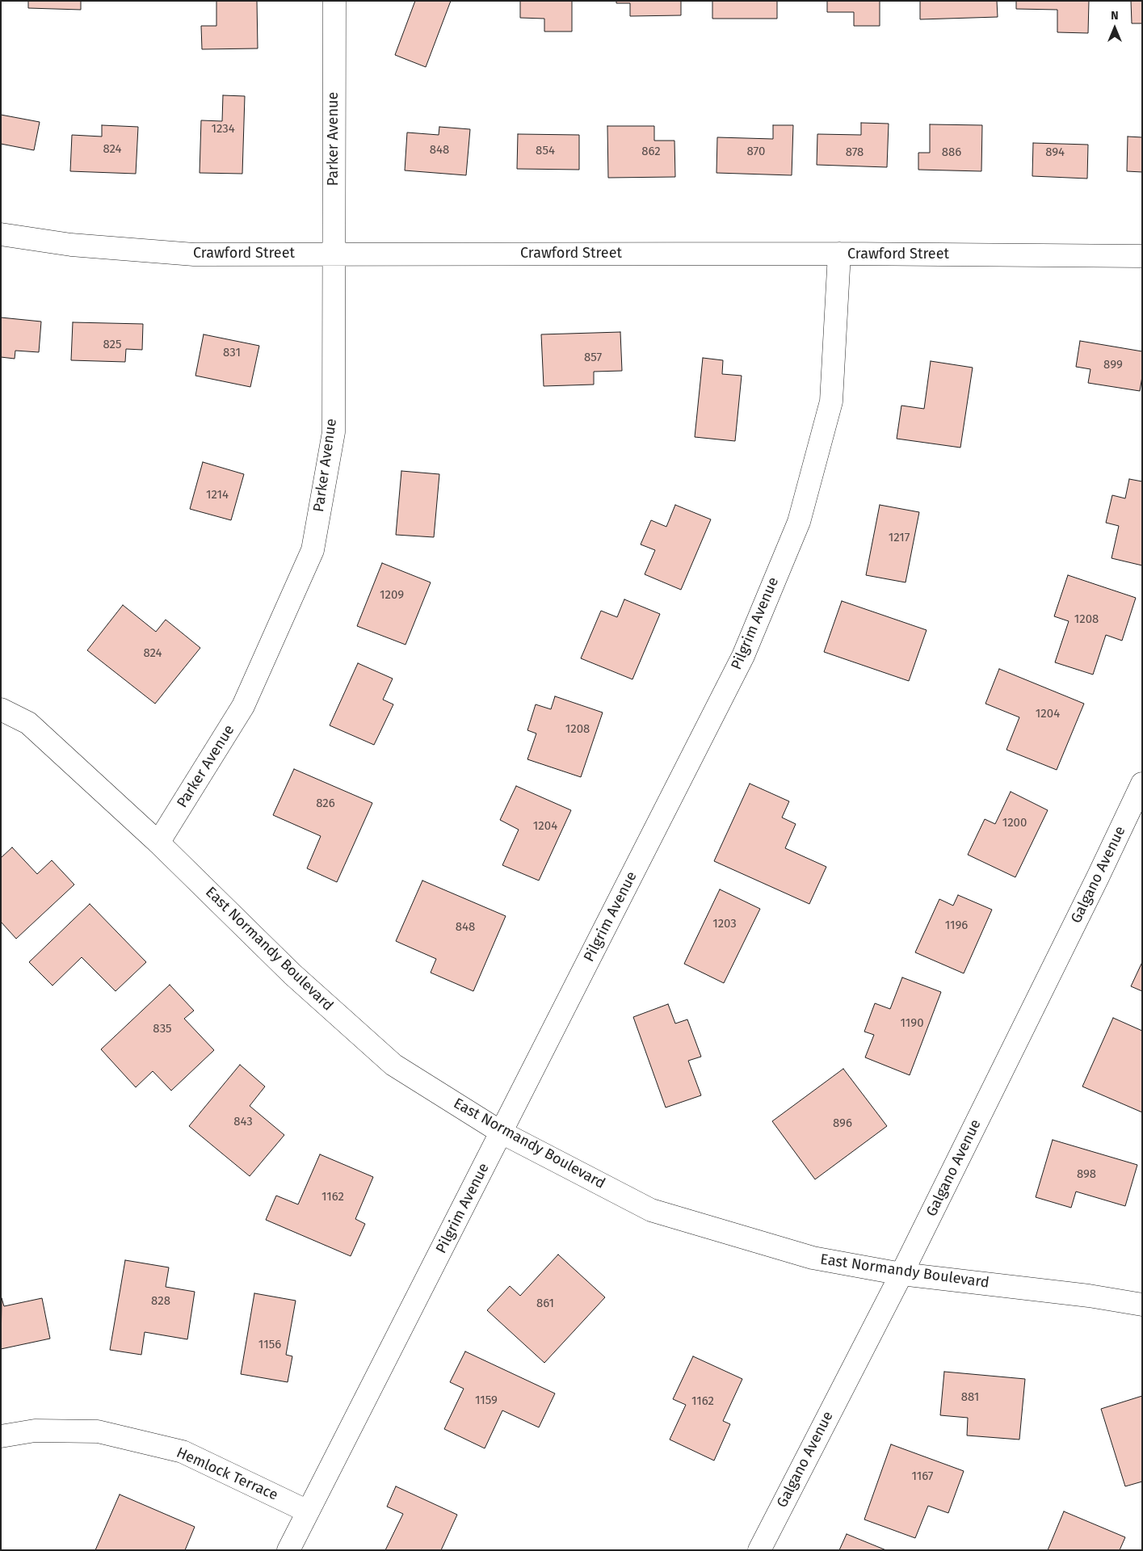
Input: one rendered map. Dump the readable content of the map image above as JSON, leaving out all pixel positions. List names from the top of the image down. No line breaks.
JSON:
{"streets":{"street":["Parker Avenue","Crawford Street","Pilgrim Avenue","Galgano Avenue","East Normandy Boulevard","Hemlock Terrace"]},"crossings":[["Parker Avenue","Crawford Street"],["Parker Avenue","East Normandy Boulevard"],["Crawford Street","Pilgrim Avenue"],["Pilgrim Avenue","East Normandy Boulevard"],["Pilgrim Avenue","Hemlock Terrace"],["Galgano Avenue","East Normandy Boulevard"]],"house_numbers":["1234","824","848","854","862","870","878","886","894","825","831","857","899","1214","1217","1209","1208","824","1204","1208","826","1200","1204","1203","1196","848","1190","835","843","896","898","1162","828","861","1156","881","1159","1162","1167"],"north":"top"}
